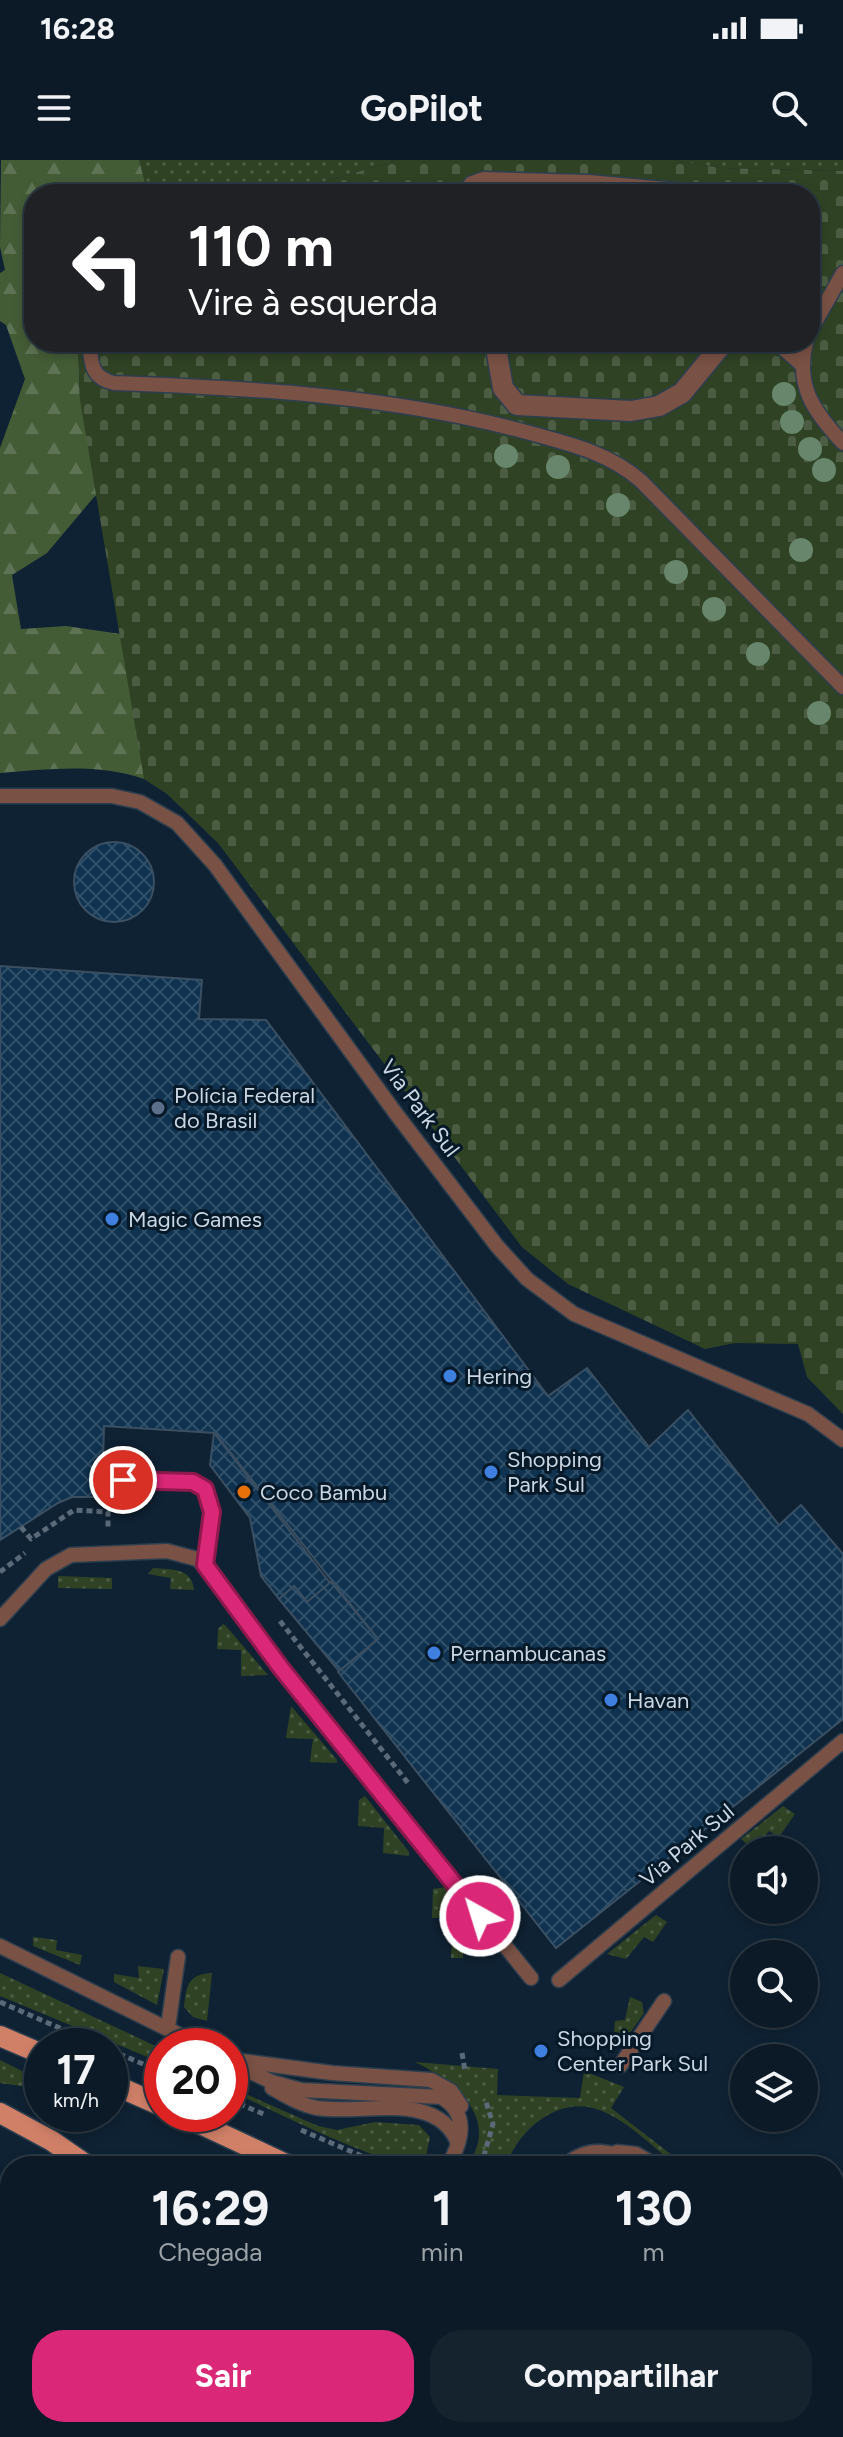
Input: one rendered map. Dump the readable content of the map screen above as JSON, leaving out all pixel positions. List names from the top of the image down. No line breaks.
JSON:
{"streets":{"lane":["Via Park Sul"]},"places":["Polícia Federal do Brasil","Magic Games","Hering","Shopping Park Sul","Coco Bambu","Pernambucanas","Havan","Shopping Center Park Sul"],"page":{"status":"16:28","header":"GoPilot","turn":["110 m","Vire à esquerda"],"speed":"17 km/h","limit":"20","eta":["16:29","Chegada","1","min","130","m"],"buttons":["Sair","Compartilhar"]}}
